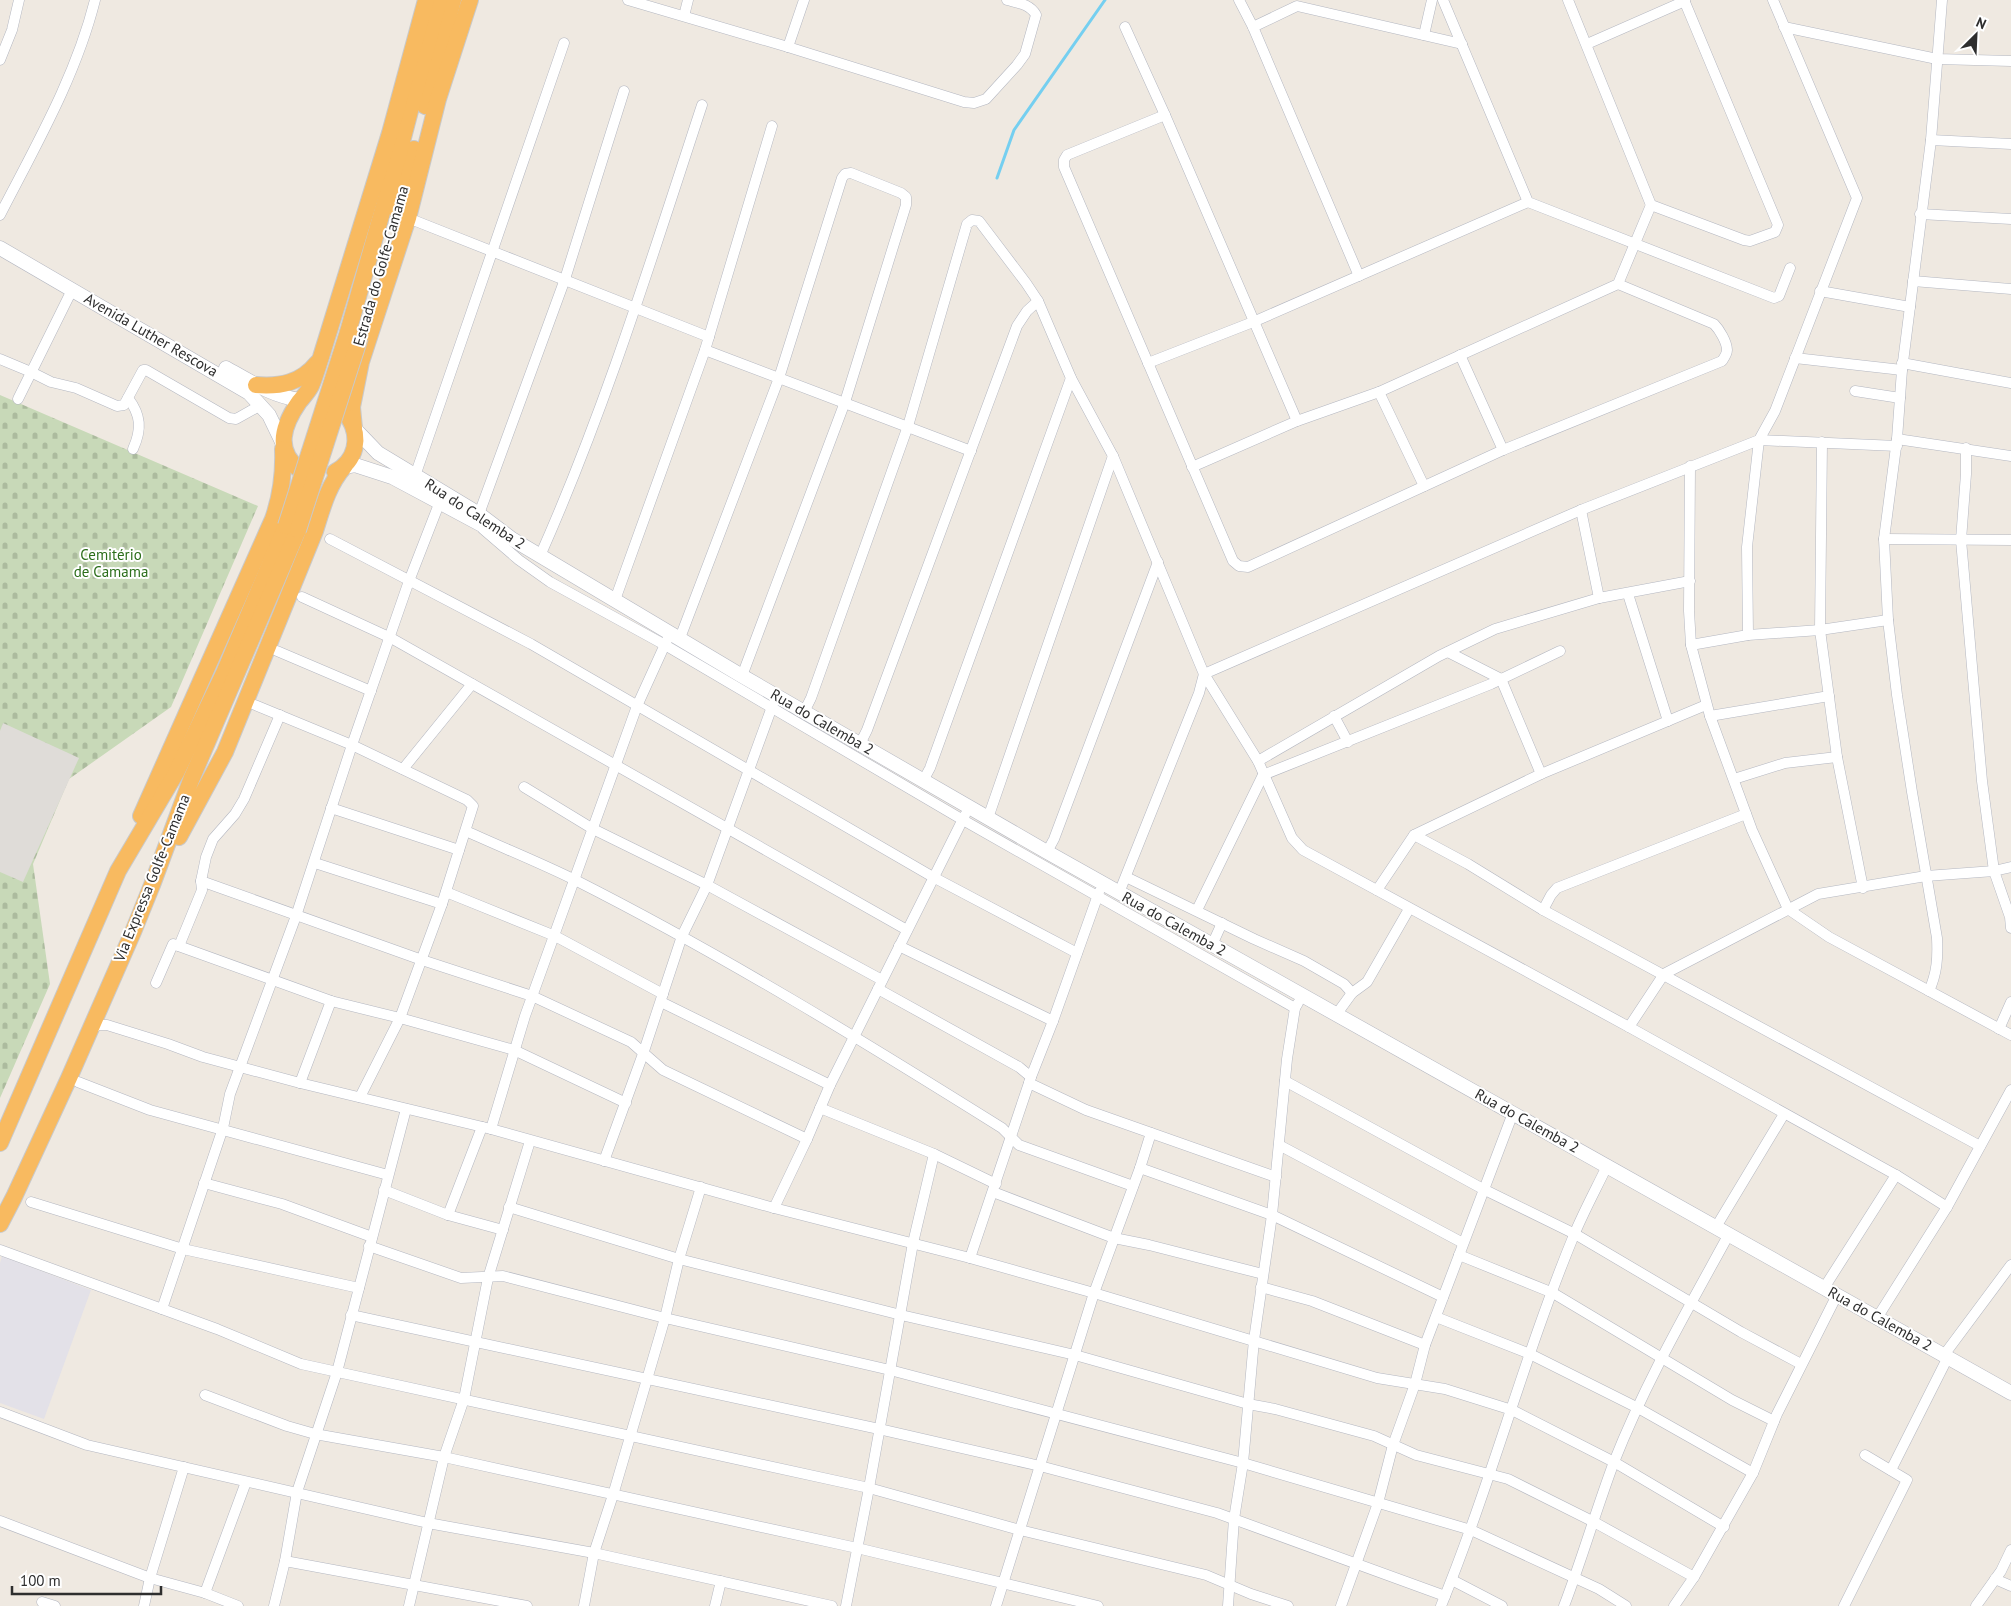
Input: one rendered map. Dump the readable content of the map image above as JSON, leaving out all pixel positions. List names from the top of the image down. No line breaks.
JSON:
{"streets":{"highway":["Estrada do Golfe-Camama","Via Expressa Golfe-Camama"],"main road":["Avenida Luther Rescova","Rua do Calemba 2"]},"crossings":[["Estrada do Golfe-Camama","Via Expressa Golfe-Camama"]],"parks":["Cemitério de Camama"],"scale_bar":"100 m","north":"top right"}
